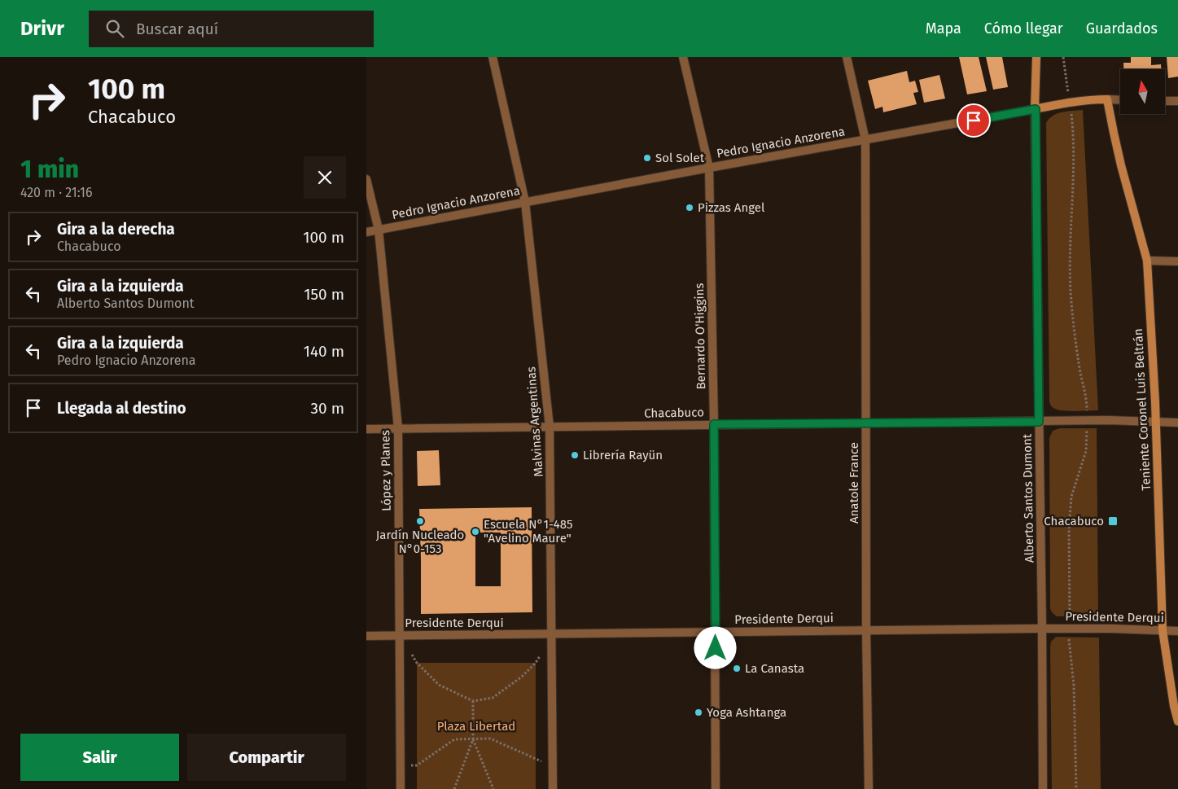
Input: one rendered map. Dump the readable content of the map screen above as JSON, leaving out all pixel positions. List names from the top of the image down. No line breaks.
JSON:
{"streets":{"main road":["Pedro Ignacio Anzorena","Teniente Coronel Luis Beltrán"],"street":["Bernardo O'Higgins","Chacabuco","Malvinas Argentinas","López y Planes","Anatole France","Alberto Santos Dumont","Presidente Derqui"]},"crossings":[["Pedro Ignacio Anzorena","Bernardo O'Higgins"],["Pedro Ignacio Anzorena","Teniente Coronel Luis Beltrán"],["Pedro Ignacio Anzorena","Malvinas Argentinas"],["Pedro Ignacio Anzorena","López y Planes"],["Pedro Ignacio Anzorena","Anatole France"],["Pedro Ignacio Anzorena","Alberto Santos Dumont"],["Bernardo O'Higgins","Chacabuco"],["Bernardo O'Higgins","Presidente Derqui"],["Teniente Coronel Luis Beltrán","Chacabuco"],["Teniente Coronel Luis Beltrán","Presidente Derqui"],["Chacabuco","Malvinas Argentinas"],["Chacabuco","López y Planes"],["Chacabuco","Anatole France"],["Chacabuco","Alberto Santos Dumont"],["Malvinas Argentinas","Presidente Derqui"],["López y Planes","Presidente Derqui"],["Anatole France","Presidente Derqui"],["Alberto Santos Dumont","Presidente Derqui"]],"parks":["Plaza Libertad"],"places":{"other":["Sol Solet","Pizzas Angel","Librería Rayün","Jardín Nucleado N°0-153","Escuela N°1-485 \"Avelino Maure\"","La Canasta","Yoga Ashtanga"],"transit":["Chacabuco"]},"north":"top","page":{"header":"Drivr","search":"Buscar aquí","nav":["Mapa","Cómo llegar","Guardados"],"turn":["100 m","Chacabuco"],"heading":["1 min","420 m · 21:16"],"list":[{"name":"Gira a la derecha","note":"Chacabuco","value":"100 m"},{"name":"Gira a la izquierda","note":"Alberto Santos Dumont","value":"150 m"},{"name":"Gira a la izquierda","note":"Pedro Ignacio Anzorena","value":"140 m"},{"name":"Llegada al destino","value":"30 m"}],"buttons":["Salir","Compartir"]}}
